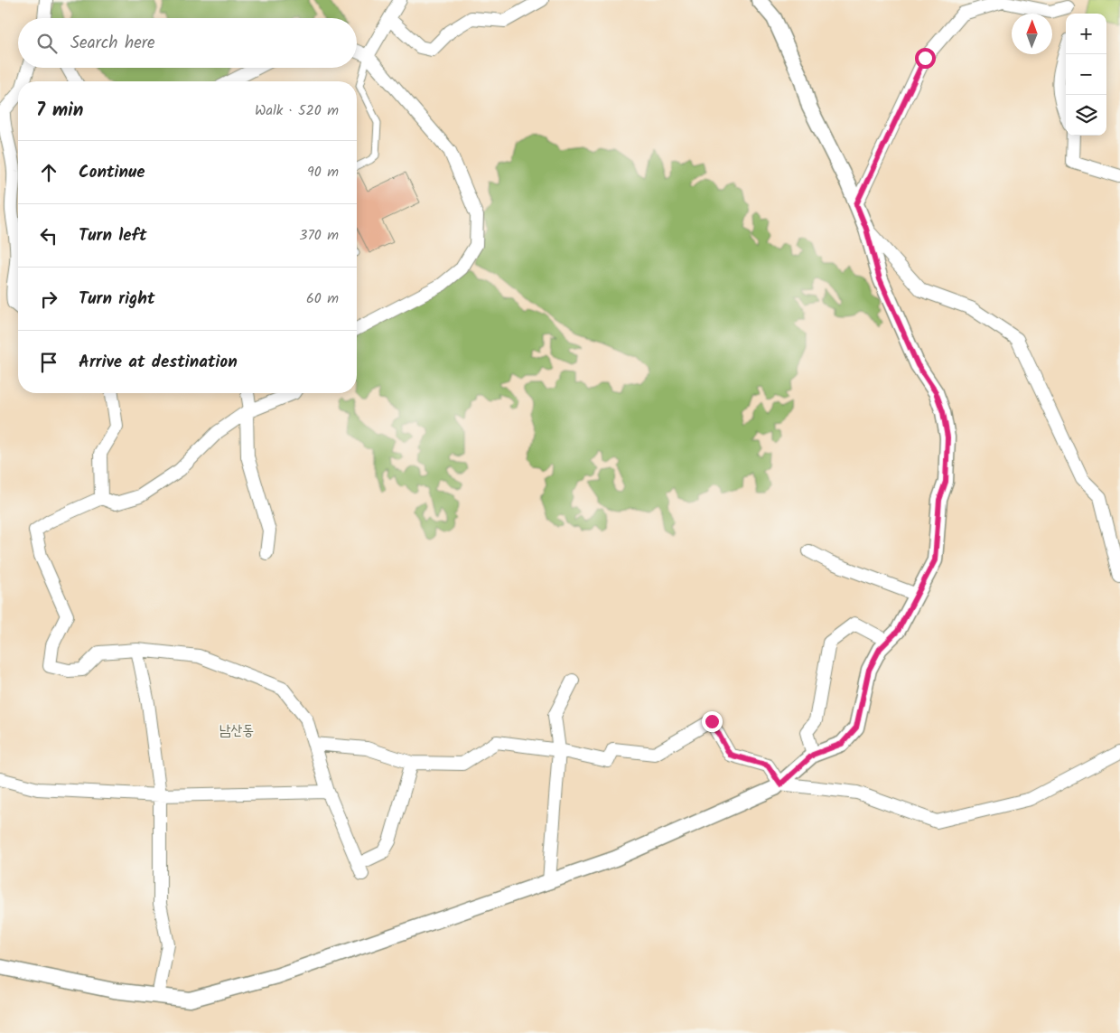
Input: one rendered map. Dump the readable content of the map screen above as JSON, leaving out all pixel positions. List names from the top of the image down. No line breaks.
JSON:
{"districts":["남산동"],"north":"top","page":{"map_buttons":["+","−"],"search":"Search here","heading":["7 min","Walk · 520 m"],"list":[["Continue","90 m"],["Turn left","370 m"],["Turn right","60 m"],"Arrive at destination"]}}
